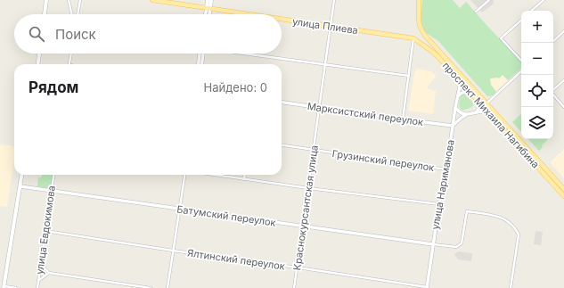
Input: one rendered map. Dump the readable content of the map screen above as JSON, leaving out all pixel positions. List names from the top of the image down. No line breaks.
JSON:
{"streets":{"main road":["улица Плиева","проспект Михаила Нагибина"],"street":["Марксистский переулок","Грузинский переулок","улица Нариманова","Краснокурсантская улица","Батумский переулок","улица Евдокимова","Ялтинский переулок"]},"crossings":[["улица Плиева","проспект Михаила Нагибина"],["улица Плиева","Краснокурсантская улица"],["Марксистский переулок","улица Нариманова"],["Марксистский переулок","Краснокурсантская улица"],["проспект Михаила Нагибина","улица Нариманова"],["Грузинский переулок","улица Нариманова"],["Грузинский переулок","Краснокурсантская улица"],["улица Нариманова","Батумский переулок"],["улица Нариманова","Ялтинский переулок"],["Краснокурсантская улица","Батумский переулок"],["Краснокурсантская улица","Ялтинский переулок"],["Батумский переулок","улица Евдокимова"],["улица Евдокимова","Ялтинский переулок"]],"page":{"map_buttons":["+","−"],"search":"Поиск","heading":["Рядом","Найдено: 0"]}}
